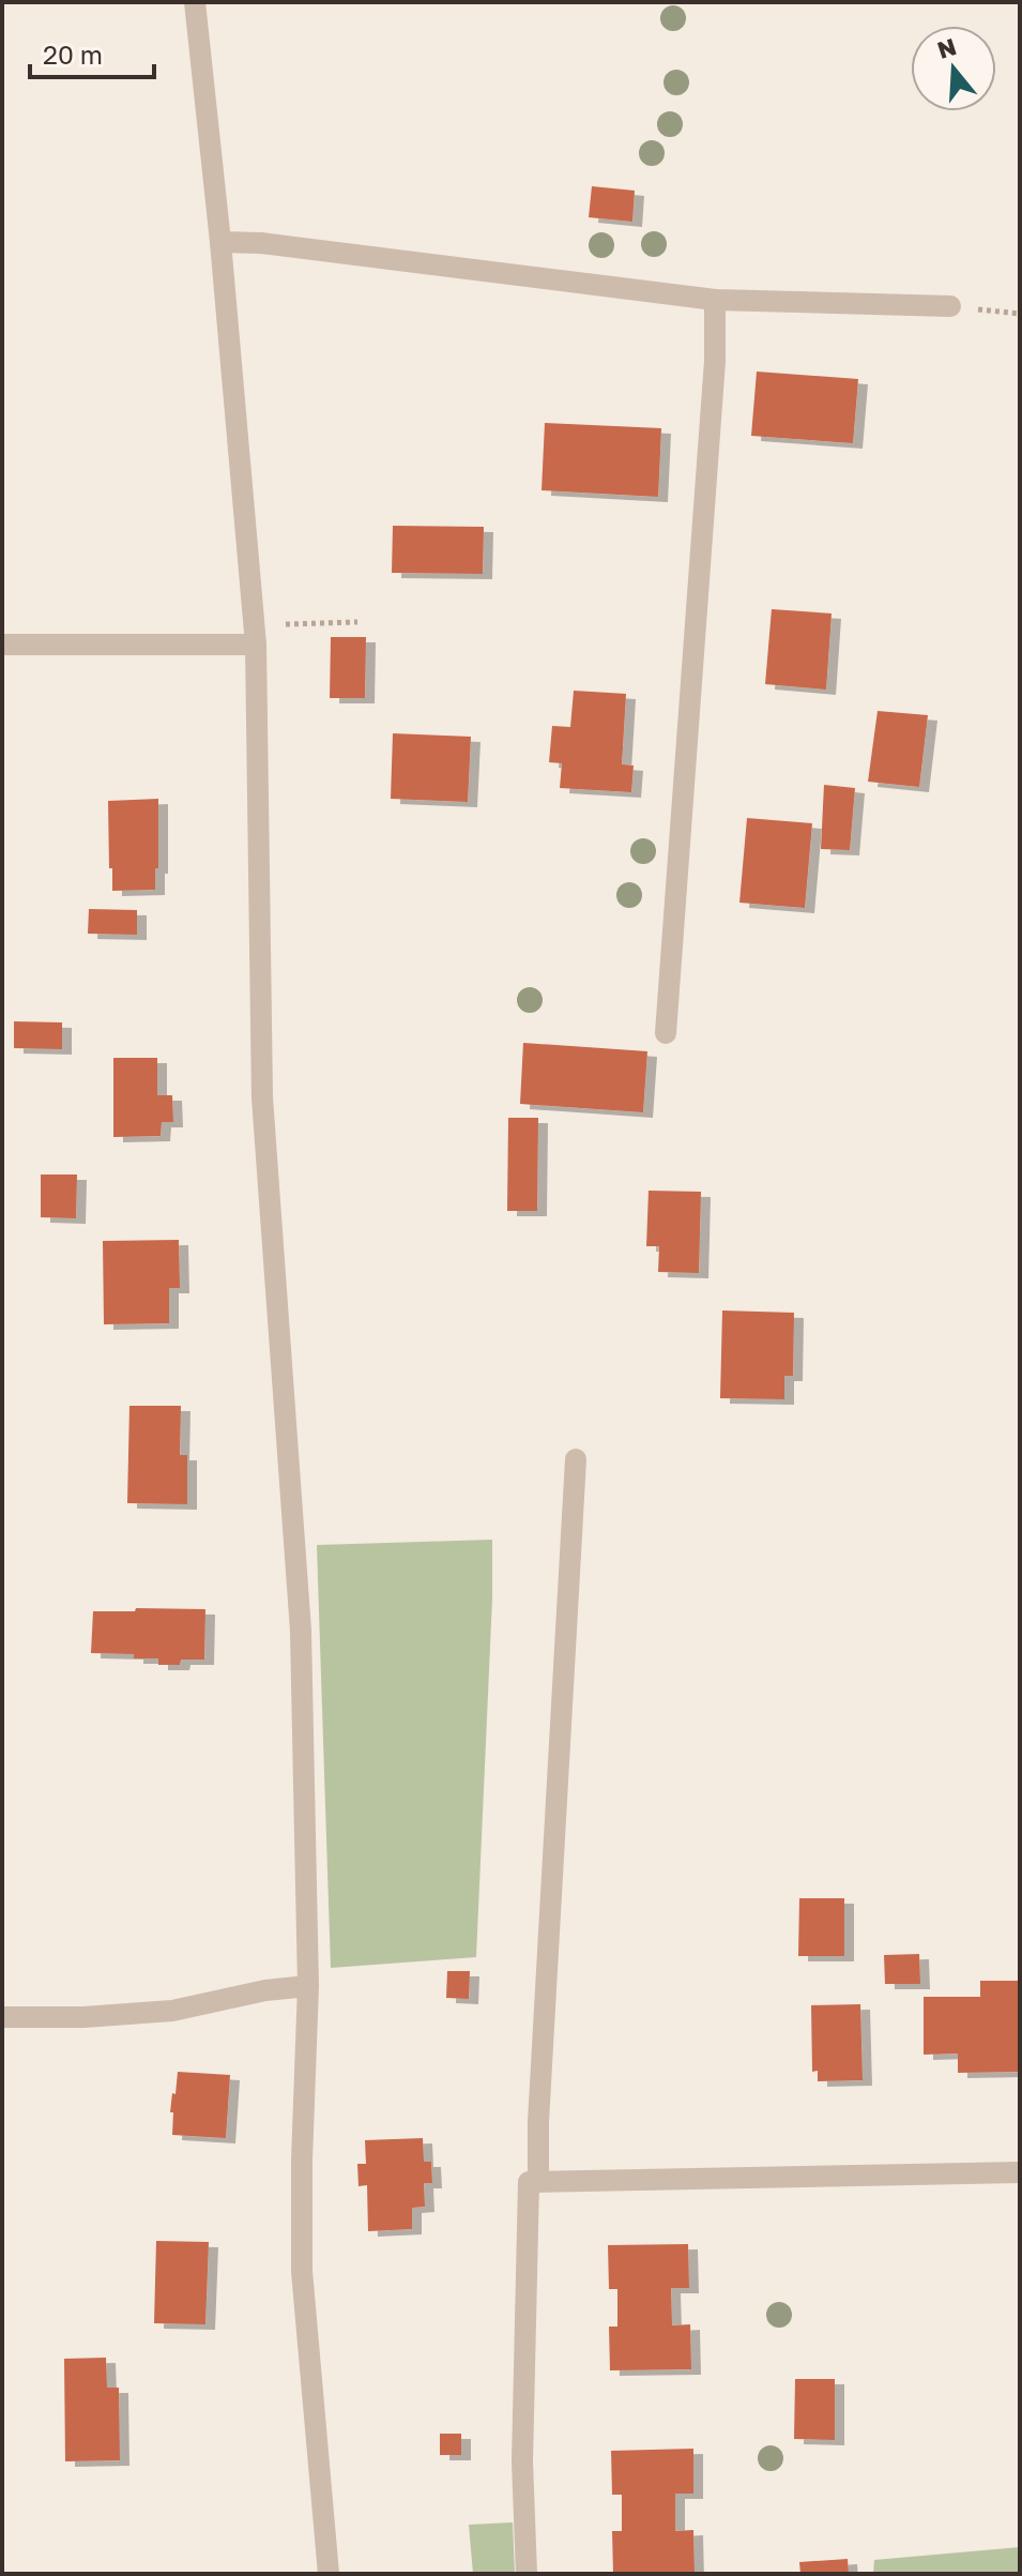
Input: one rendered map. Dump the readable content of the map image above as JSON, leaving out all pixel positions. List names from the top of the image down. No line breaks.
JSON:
{"scale_bar":"20 m","north":"top"}
